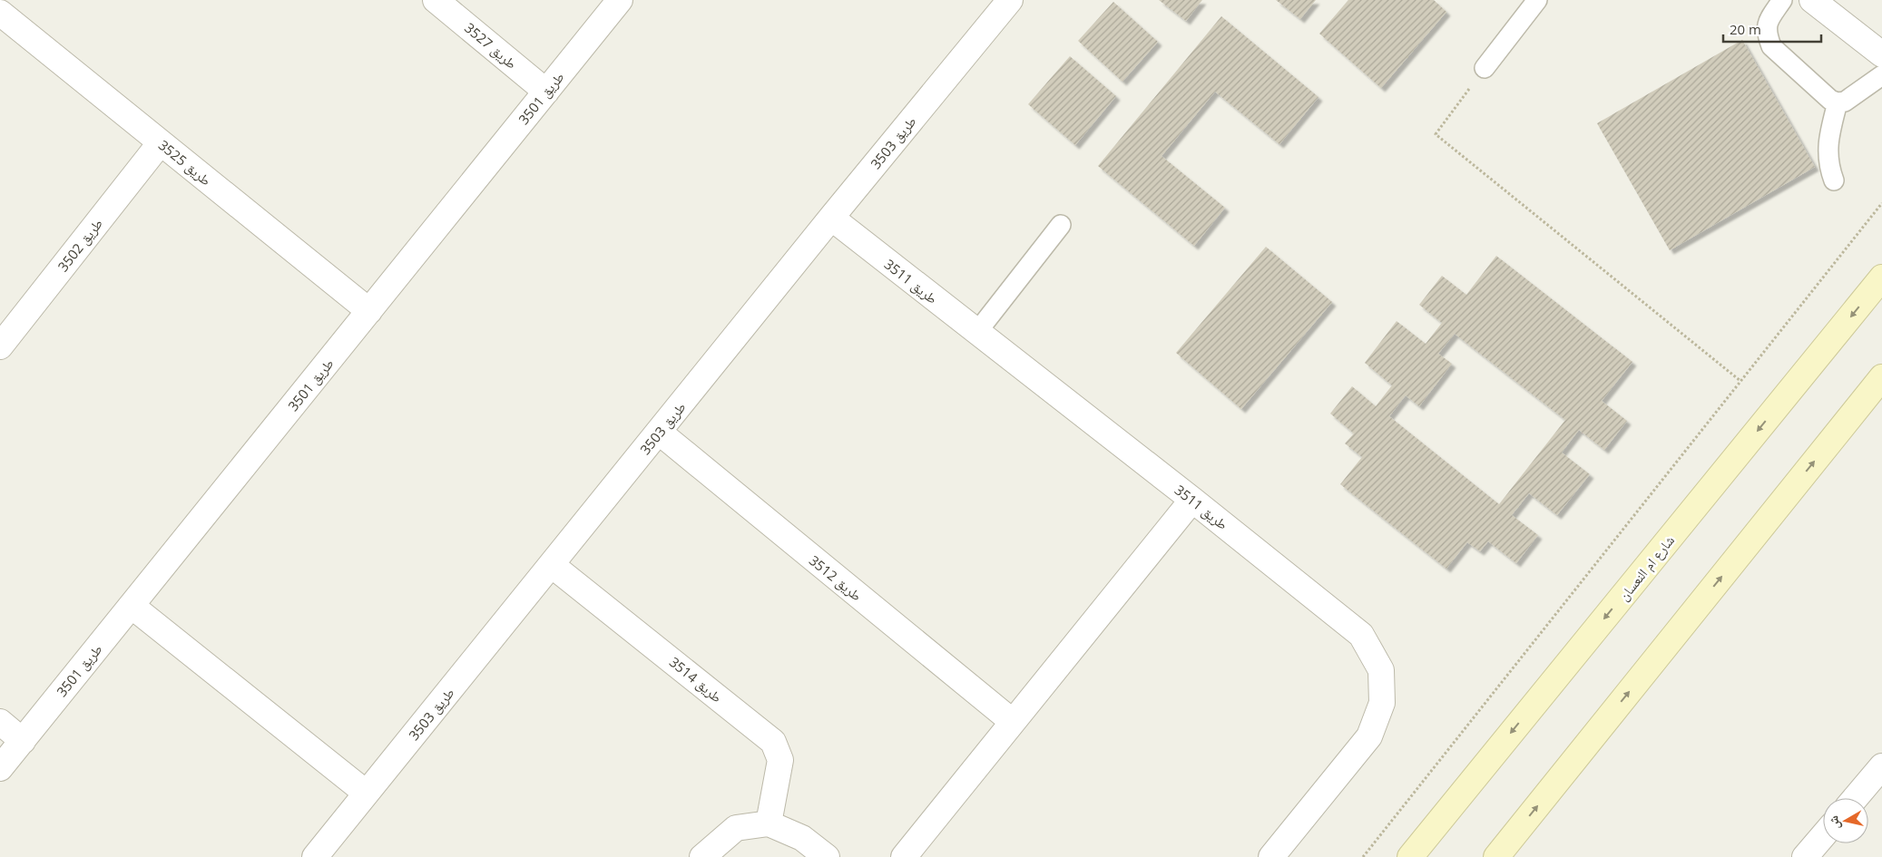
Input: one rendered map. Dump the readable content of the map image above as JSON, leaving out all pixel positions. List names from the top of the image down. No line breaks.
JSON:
{"streets":{"main road":["شارع ام النعسان"],"street":["طريق 3527","طريق 3501","طريق 3503","طريق 3525","طريق 3502","طريق 3511","طريق 3512","طريق 3514"]},"crossings":[["طريق 3527","طريق 3501"],["طريق 3501","طريق 3525"],["طريق 3503","طريق 3511"],["طريق 3503","طريق 3512"],["طريق 3503","طريق 3514"],["طريق 3525","طريق 3502"]],"scale_bar":"20 m","north":"left"}
